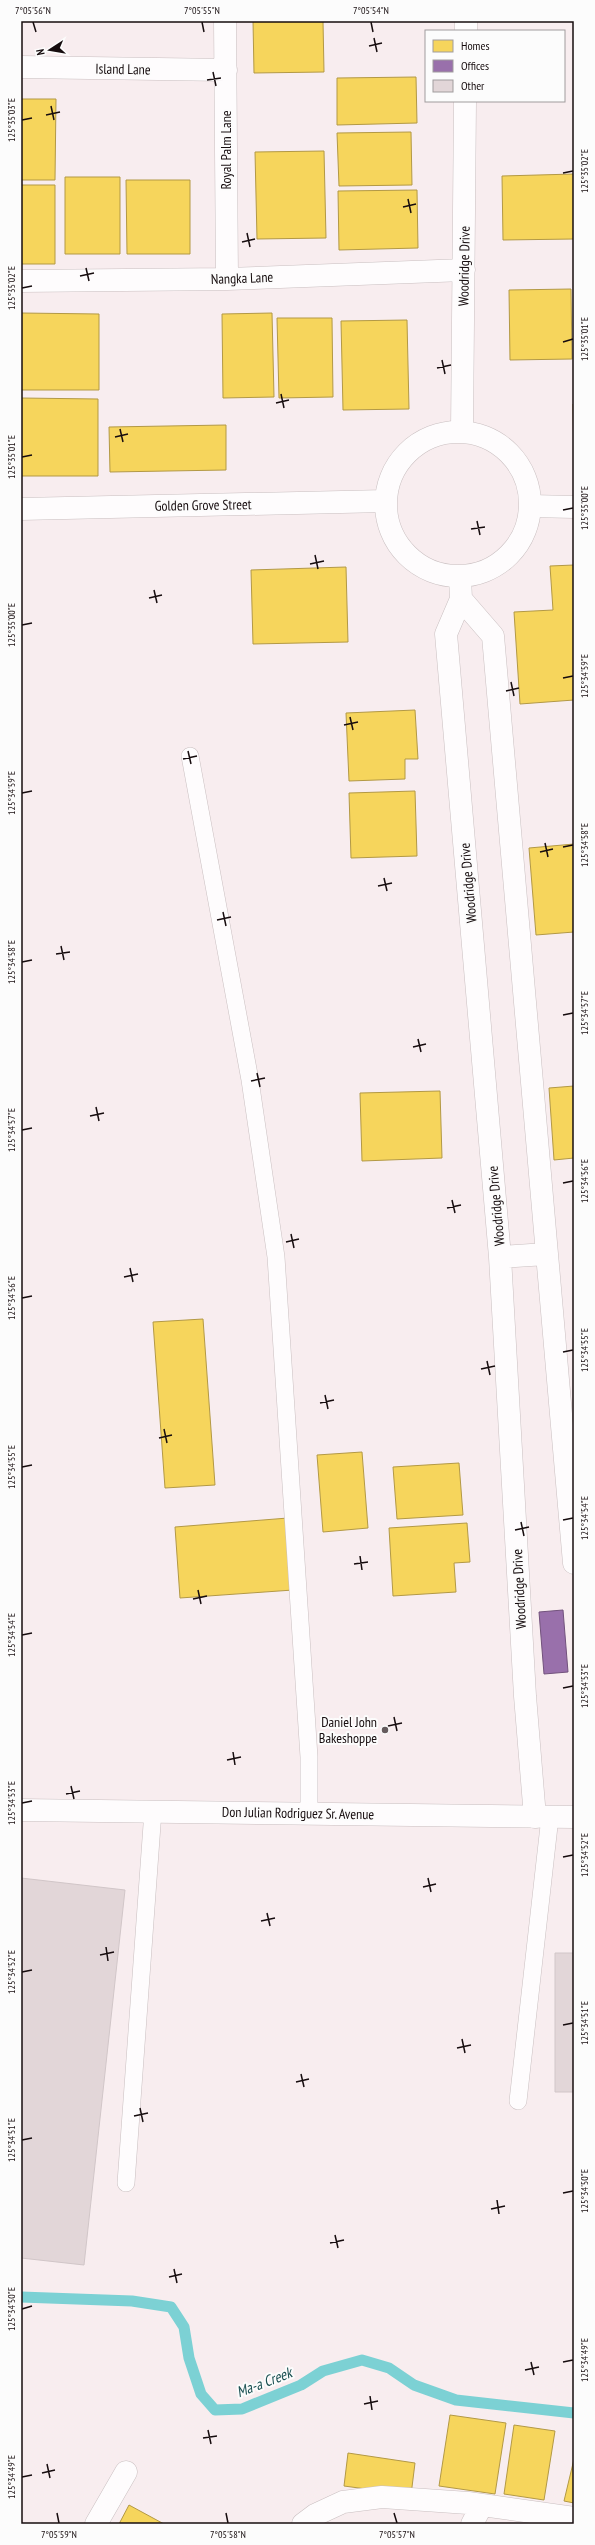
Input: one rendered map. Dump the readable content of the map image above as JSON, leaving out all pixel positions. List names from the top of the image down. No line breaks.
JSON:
{"streets":{"street":["Island Lane","Royal Palm Lane","Woodridge Drive","Nangka Lane","Golden Grove Street","Don Julian Rodriguez Sr. Avenue"]},"crossings":[["Island Lane","Royal Palm Lane"],["Royal Palm Lane","Nangka Lane"],["Woodridge Drive","Nangka Lane"],["Woodridge Drive","Don Julian Rodriguez Sr. Avenue"]],"water":["Ma-a Creek"],"places":["Daniel John Bakeshoppe"],"legend":["Homes","Offices","Other"],"north":"left","coordinates":["7°05'56\"N","7°05'55\"N","7°05'54\"N","125°35'03\"E","125°35'02\"E","125°35'01\"E","125°35'00\"E","125°34'59\"E","125°34'58\"E","125°34'57\"E","125°34'56\"E","125°34'55\"E","125°34'54\"E","125°34'53\"E","125°34'52\"E","125°34'51\"E","125°34'50\"E","125°34'49\"E","7°05'59\"N","7°05'58\"N","7°05'57\"N"]}
